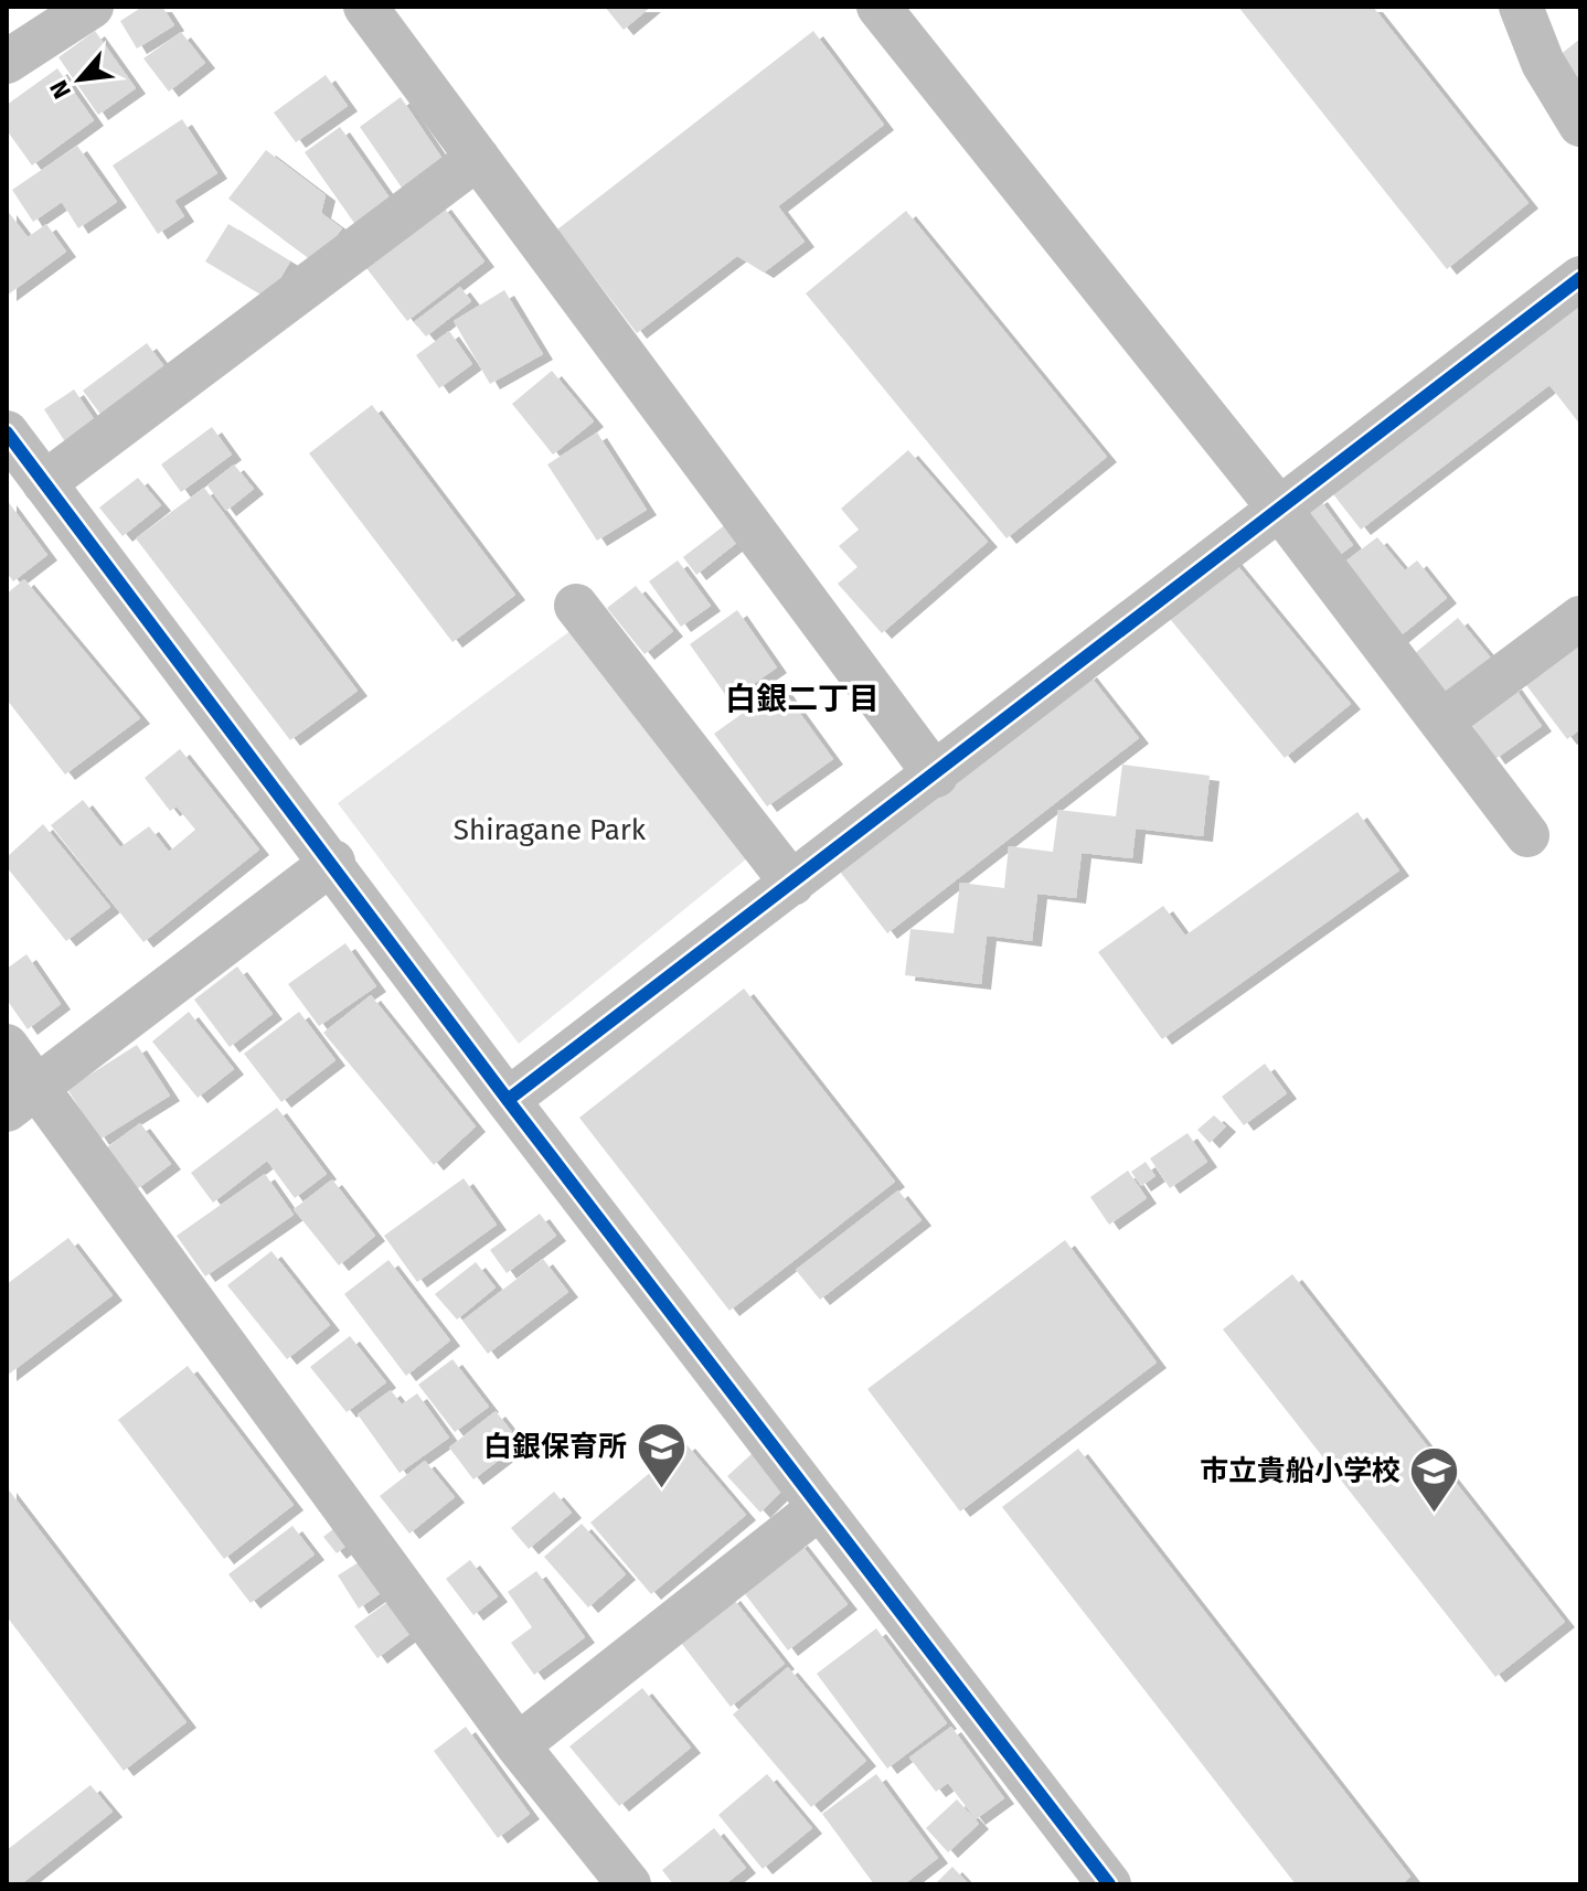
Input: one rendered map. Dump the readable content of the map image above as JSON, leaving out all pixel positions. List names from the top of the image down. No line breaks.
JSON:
{"districts":["白銀二丁目"],"parks":["Shiragane Park"],"places":{"school or university":["白銀保育所","市立貴船小学校"]},"north":"bottom left"}
